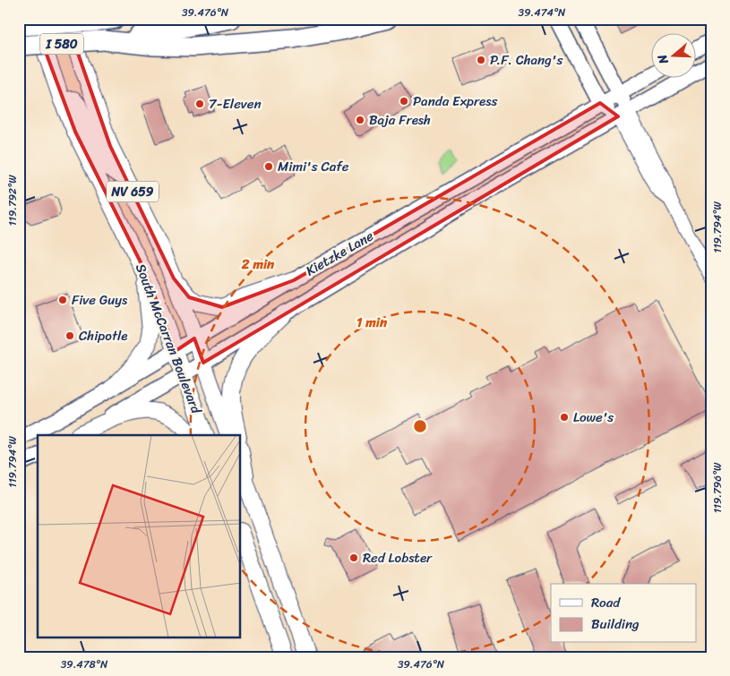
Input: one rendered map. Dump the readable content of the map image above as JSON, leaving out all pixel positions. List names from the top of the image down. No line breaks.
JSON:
{"streets":{"highway":["I 580"],"main road":["NV 659","Kietzke Lane","South McCarran Boulevard"]},"crossings":[["Kietzke Lane","South McCarran Boulevard"]],"places":["P.F. Chang's","Panda Express","7-Eleven","Baja Fresh","Mimi's Cafe","Five Guys","Chipotle","Lowe's","Red Lobster"],"legend":["Road","Building"],"north":"left","coordinates":["39.476°N","39.474°N","119.792°W","119.794°W","119.796°W","39.478°N"],"rings":["2 min","1 min"]}
